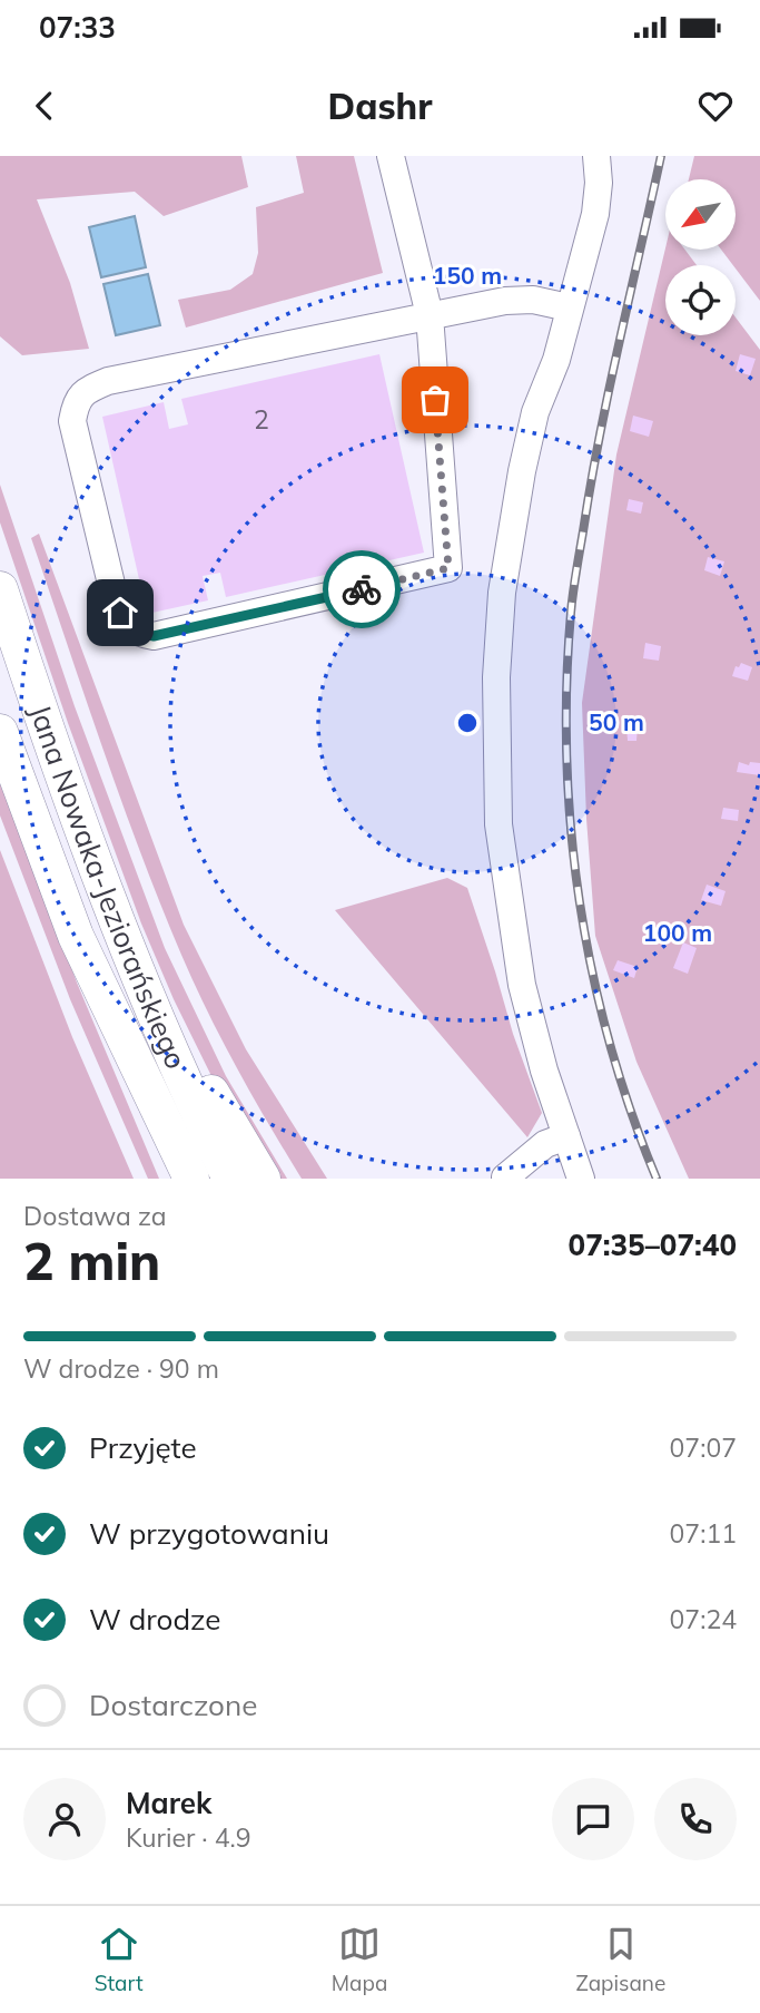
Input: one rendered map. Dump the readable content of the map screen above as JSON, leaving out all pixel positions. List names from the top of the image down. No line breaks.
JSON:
{"streets":{"main road":["Jana Nowaka-Jeziorańskiego"]},"house_numbers":["2"],"north":"bottom left","page":{"status":"07:33","header":"Dashr","heading":["2 min","Dostawa za","07:35–07:40"],"panel":["Marek","Kurier · 4.9"],"bar":"W drodze · 90 m","list":[["Przyjęte","07:07"],["W przygotowaniu","07:11"],["W drodze","07:24"],"Dostarczone"],"tabs":["Start","Mapa","Zapisane"]},"rings":["150 m","50 m","100 m"]}
